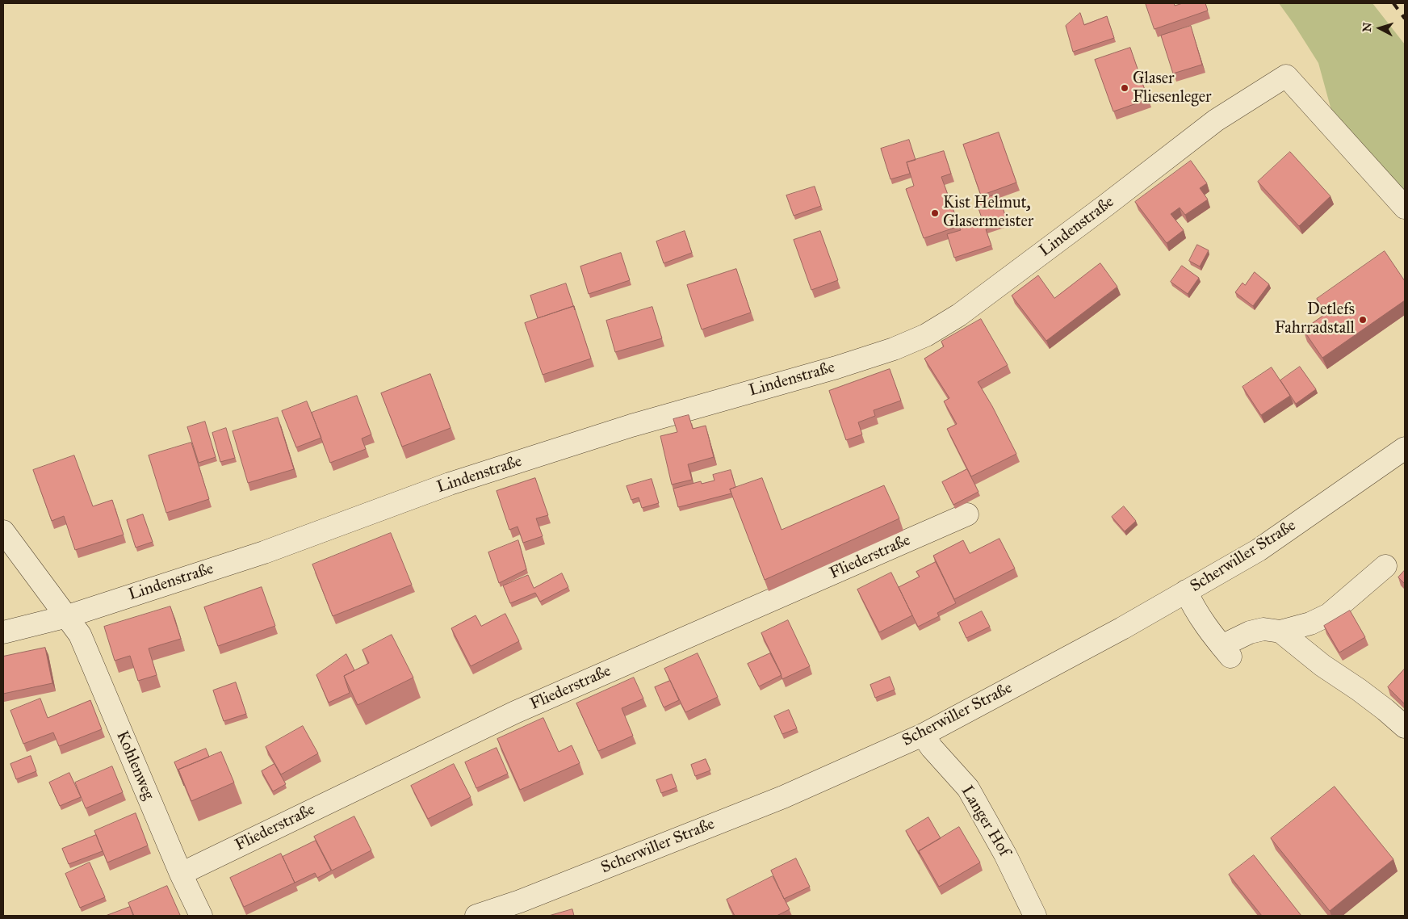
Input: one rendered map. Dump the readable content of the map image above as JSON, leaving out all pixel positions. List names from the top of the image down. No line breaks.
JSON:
{"streets":{"street":["Lindenstraße","Scherwiller Straße","Fliederstraße","Kohlenweg","Langer Hof"]},"crossings":[["Lindenstraße","Kohlenweg"],["Scherwiller Straße","Langer Hof"],["Fliederstraße","Kohlenweg"]],"places":["Glaser Fliesenleger","Kist Helmut, Glasermeister","Detlefs Fahrradstall"],"north":"left"}
